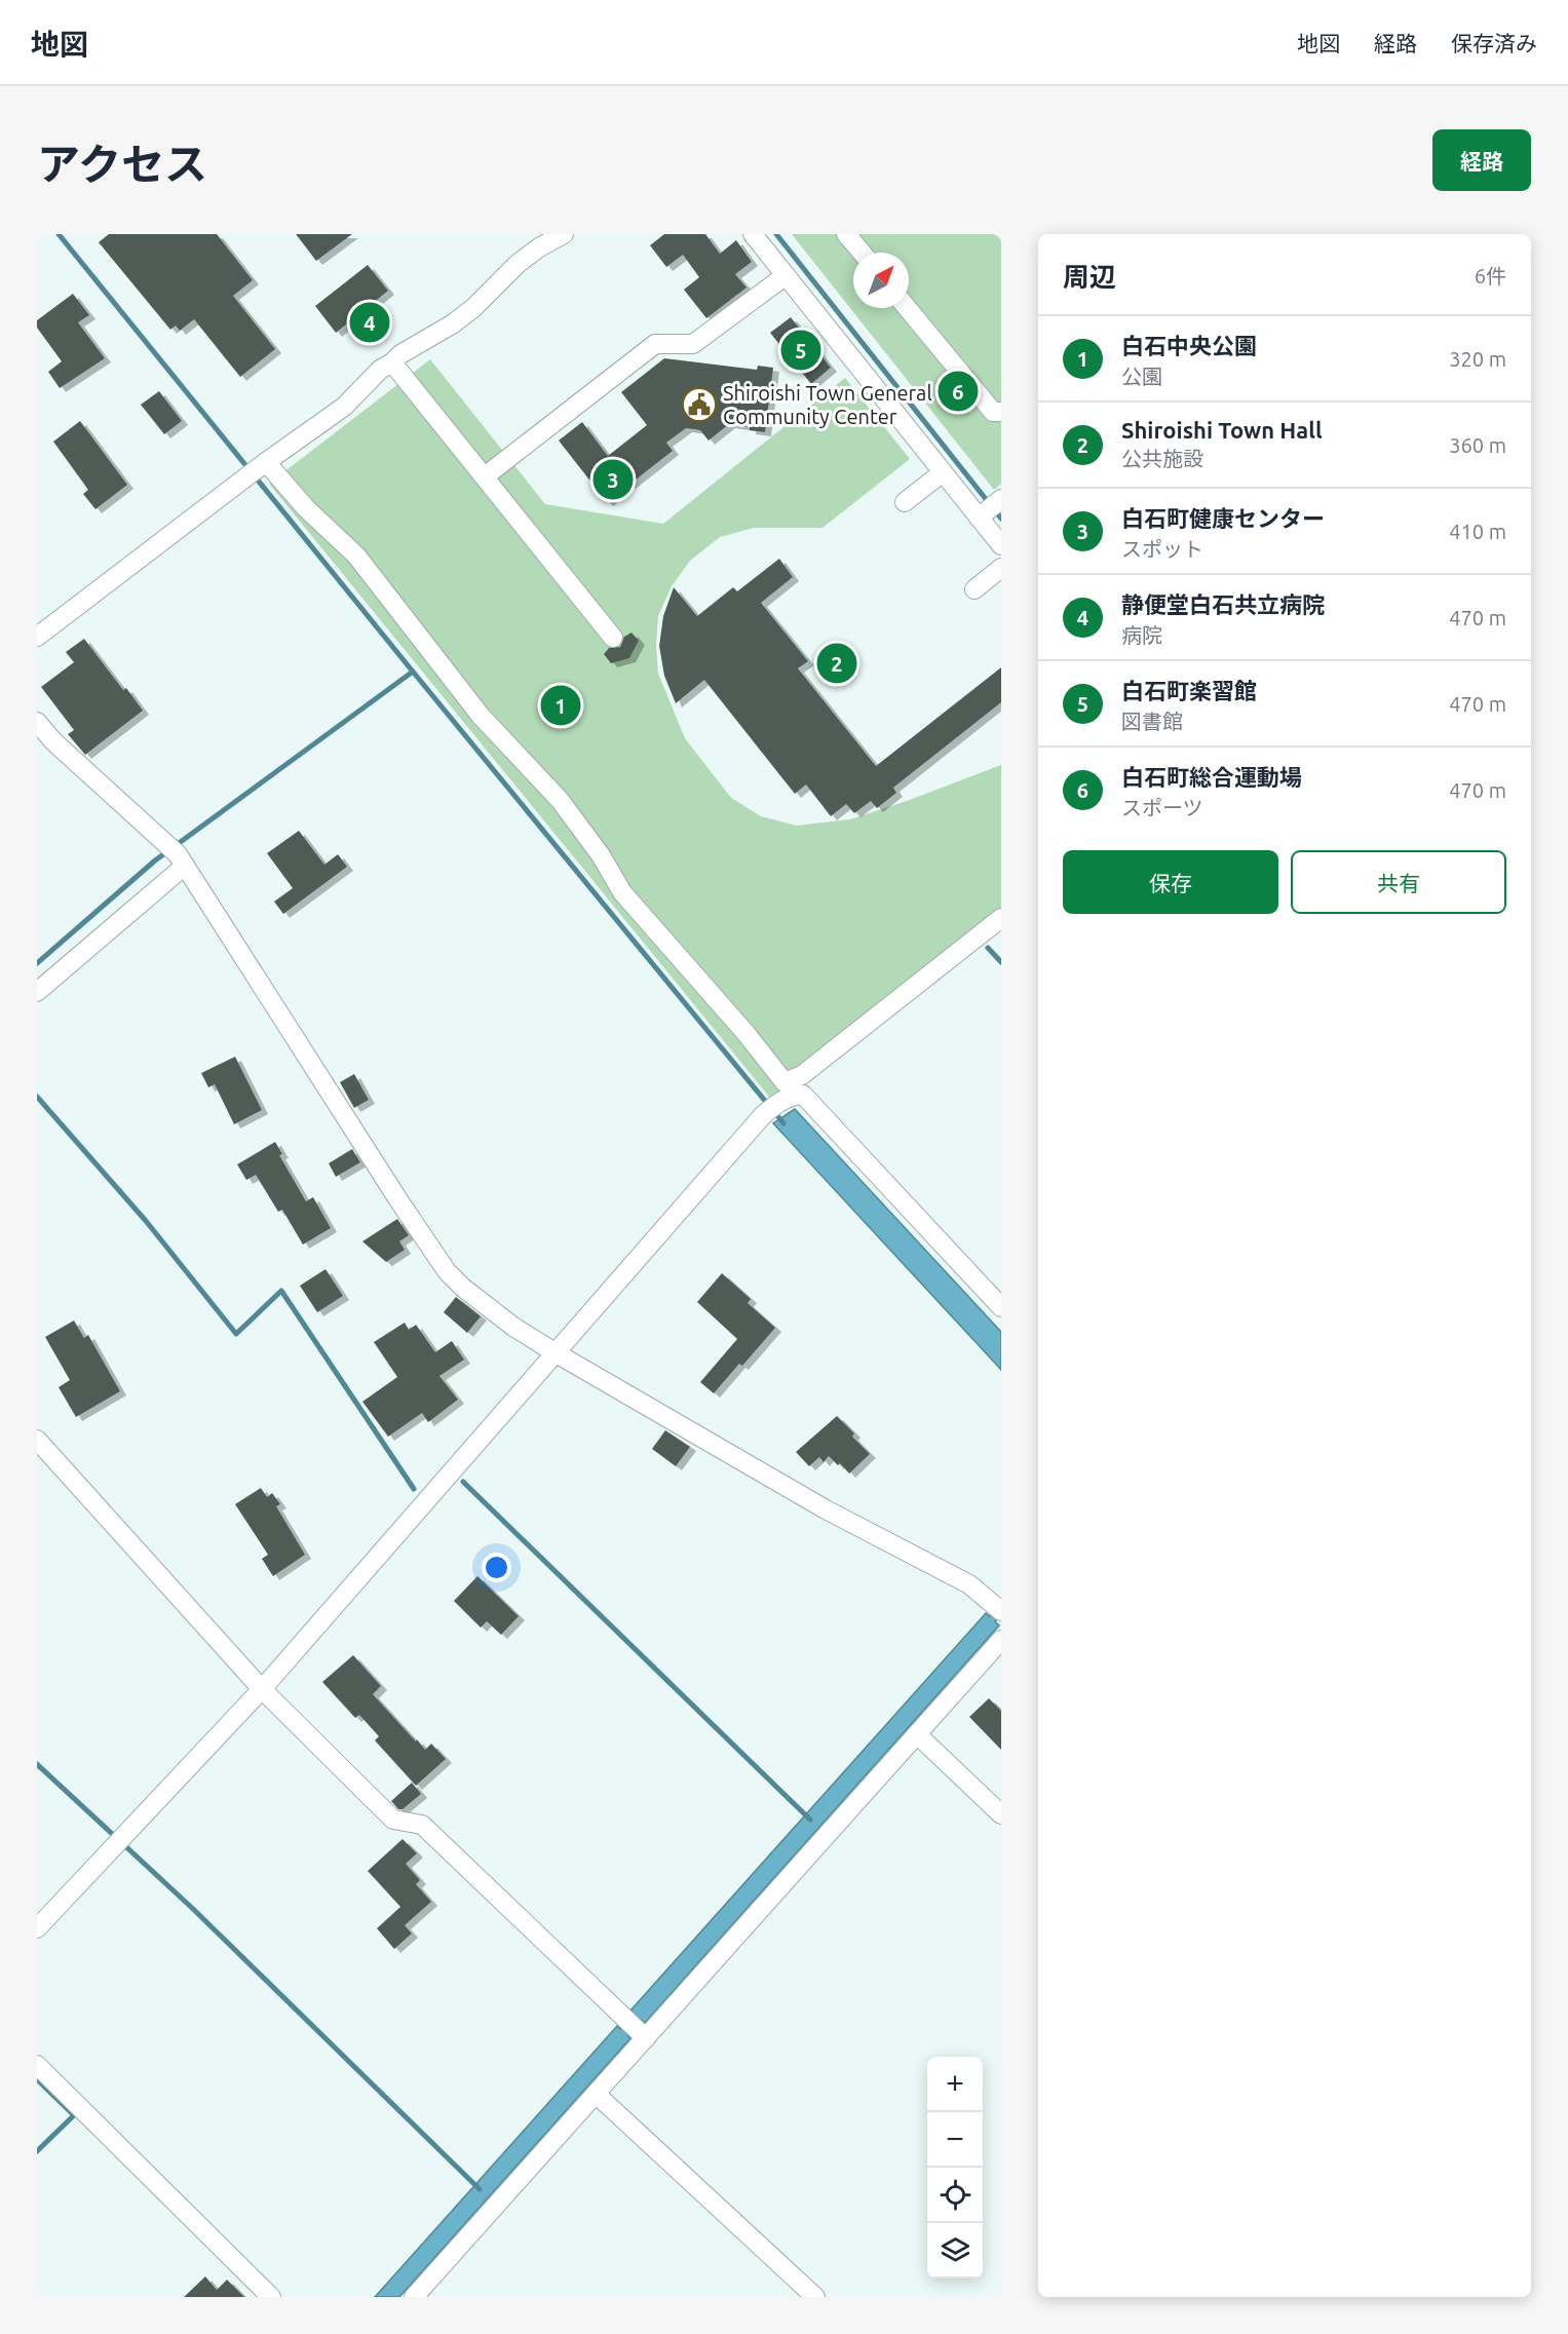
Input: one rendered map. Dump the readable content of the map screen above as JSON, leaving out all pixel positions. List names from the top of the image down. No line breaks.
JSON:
{"places":{"public building":["Shiroishi Town General Community Center"]},"north":"top right","page":{"header":"地図","nav":["地図","経路","保存済み"],"title":"アクセス","buttons":["経路",["保存","共有"]],"heading":["周辺","6件"],"pins":["4","5","6","3","2","1"],"list":[{"mark":"1","name":"白石中央公園","note":"公園","value":"320 m"},{"mark":"2","name":"Shiroishi Town Hall","note":"公共施設","value":"360 m"},{"mark":"3","name":"白石町健康センター","note":"スポット","value":"410 m"},{"mark":"4","name":"静便堂白石共立病院","note":"病院","value":"470 m"},{"mark":"5","name":"白石町楽習館","note":"図書館","value":"470 m"},{"mark":"6","name":"白石町総合運動場","note":"スポーツ","value":"470 m"}],"map_buttons":["+","−"]}}
